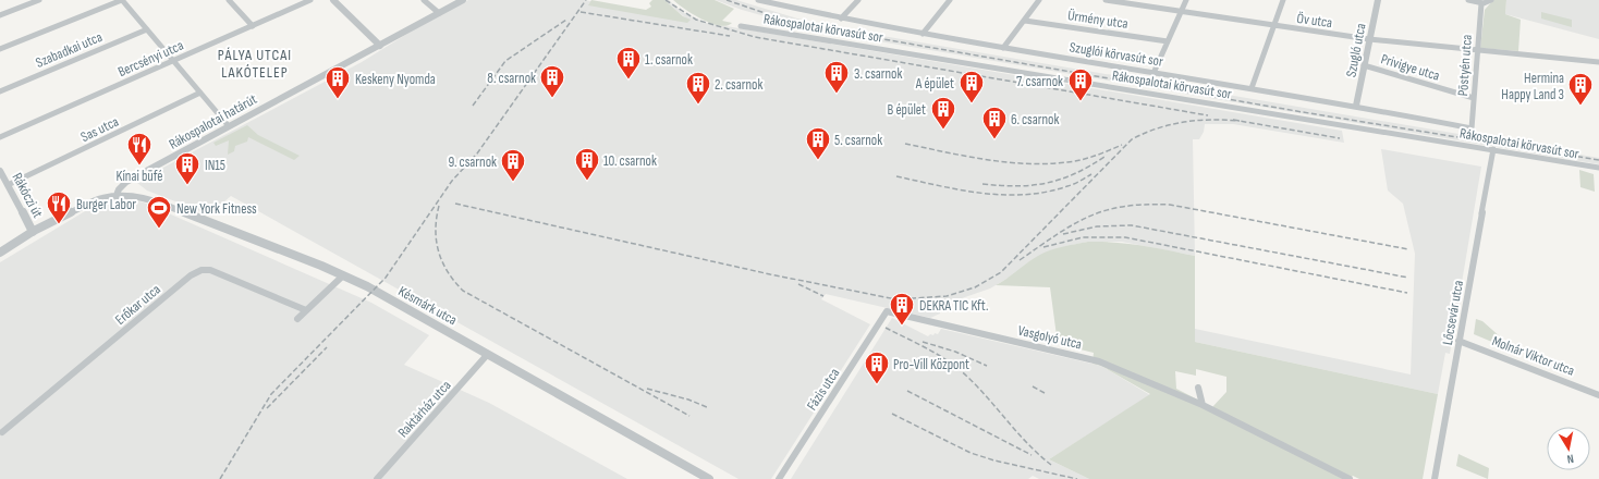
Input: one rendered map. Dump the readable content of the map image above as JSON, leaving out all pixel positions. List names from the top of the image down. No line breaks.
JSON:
{"streets":{"street":["Ürmény utca","Öv utca","Rákospalotai körvasút sor","Szabadkai utca","Szugló utca","Szuglói körvasút sor","Bercsényi utca","Pöstyén utca","Privigye utca","Rákospalotai határút","Sas utca","Rákóczi út","Erőkar utca","Késmárk utca","Lőcsevár utca","Vasgolyó utca","Molnár Viktor utca","Fázis utca","Raktárház utca"]},"crossings":[["Öv utca","Szugló utca"],["Öv utca","Pöstyén utca"],["Rákospalotai körvasút sor","Lőcsevár utca"],["Szugló utca","Szuglói körvasút sor"],["Szugló utca","Privigye utca"],["Szuglói körvasút sor","Pöstyén utca"],["Pöstyén utca","Privigye utca"],["Rákospalotai határút","Késmárk utca"],["Sas utca","Rákóczi út"],["Késmárk utca","Raktárház utca"],["Lőcsevár utca","Molnár Viktor utca"],["Vasgolyó utca","Fázis utca"]],"districts":["PÁLYA UTCAI LAKÓTELEP"],"places":{"building":["1. csarnok","3. csarnok","8. csarnok","Keskeny Nyomda","7. csarnok","A épület","2. csarnok","Hermina Happy Land 3","B épület","6. csarnok","5. csarnok","10. csarnok","9. csarnok","IN15","DEKRA TIC Kft.","Pro-Vill Központ"],"restaurant":["Kínai büfé","Burger Labor"],"sports":["New York Fitness"]},"north":"bottom"}
